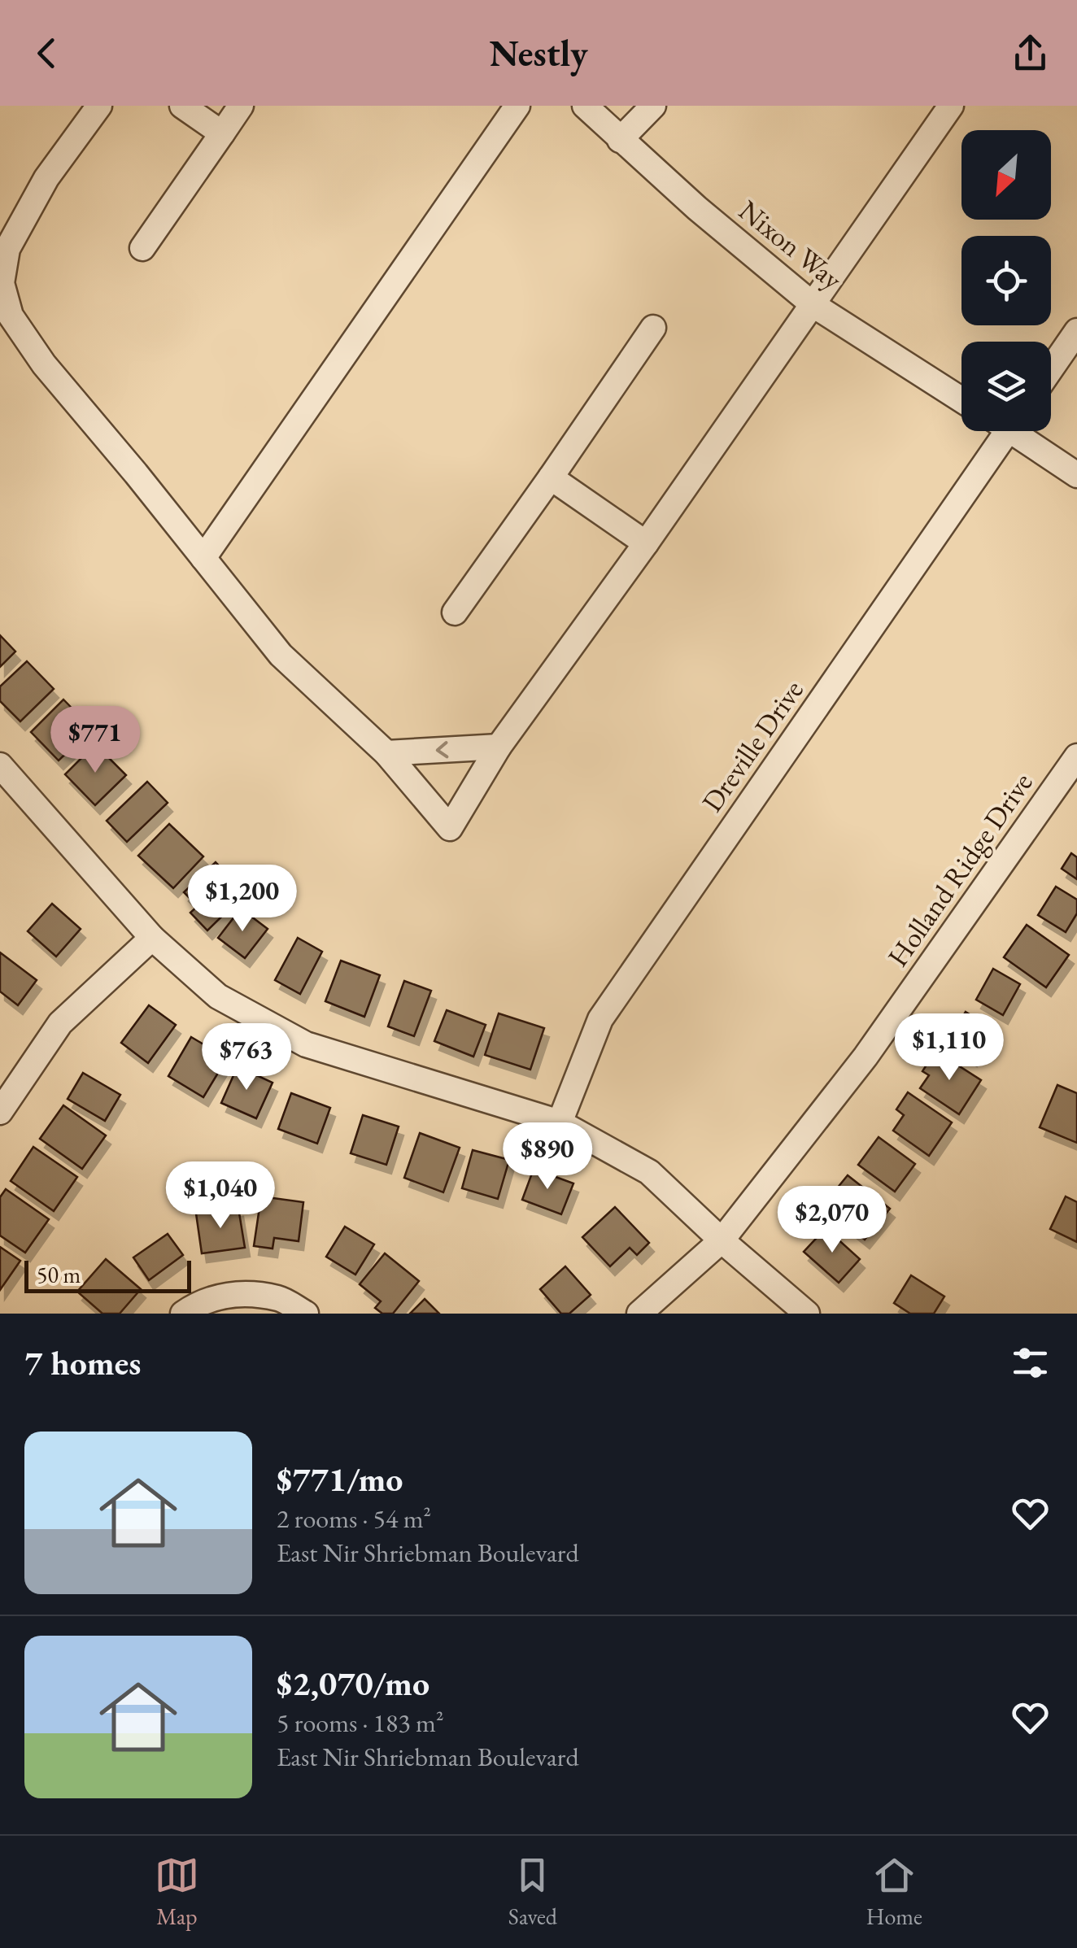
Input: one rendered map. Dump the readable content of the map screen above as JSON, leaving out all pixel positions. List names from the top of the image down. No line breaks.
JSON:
{"streets":{"street":["Nixon Way","Dreville Drive","Holland Ridge Drive"]},"scale_bar":"50 m","north":"bottom left","page":{"header":"Nestly","price":["$771","$1,200","$1,110","$763","$890","$1,040","$2,070"],"scale":"50 m","heading":"7 homes","list":[{"name":"$771/mo","note":"2 rooms · 54 m² · East Nir Shriebman Boulevard"},{"name":"$2,070/mo","note":"5 rooms · 183 m² · East Nir Shriebman Boulevard"}],"tabs":["Map","Saved","Home"]}}
